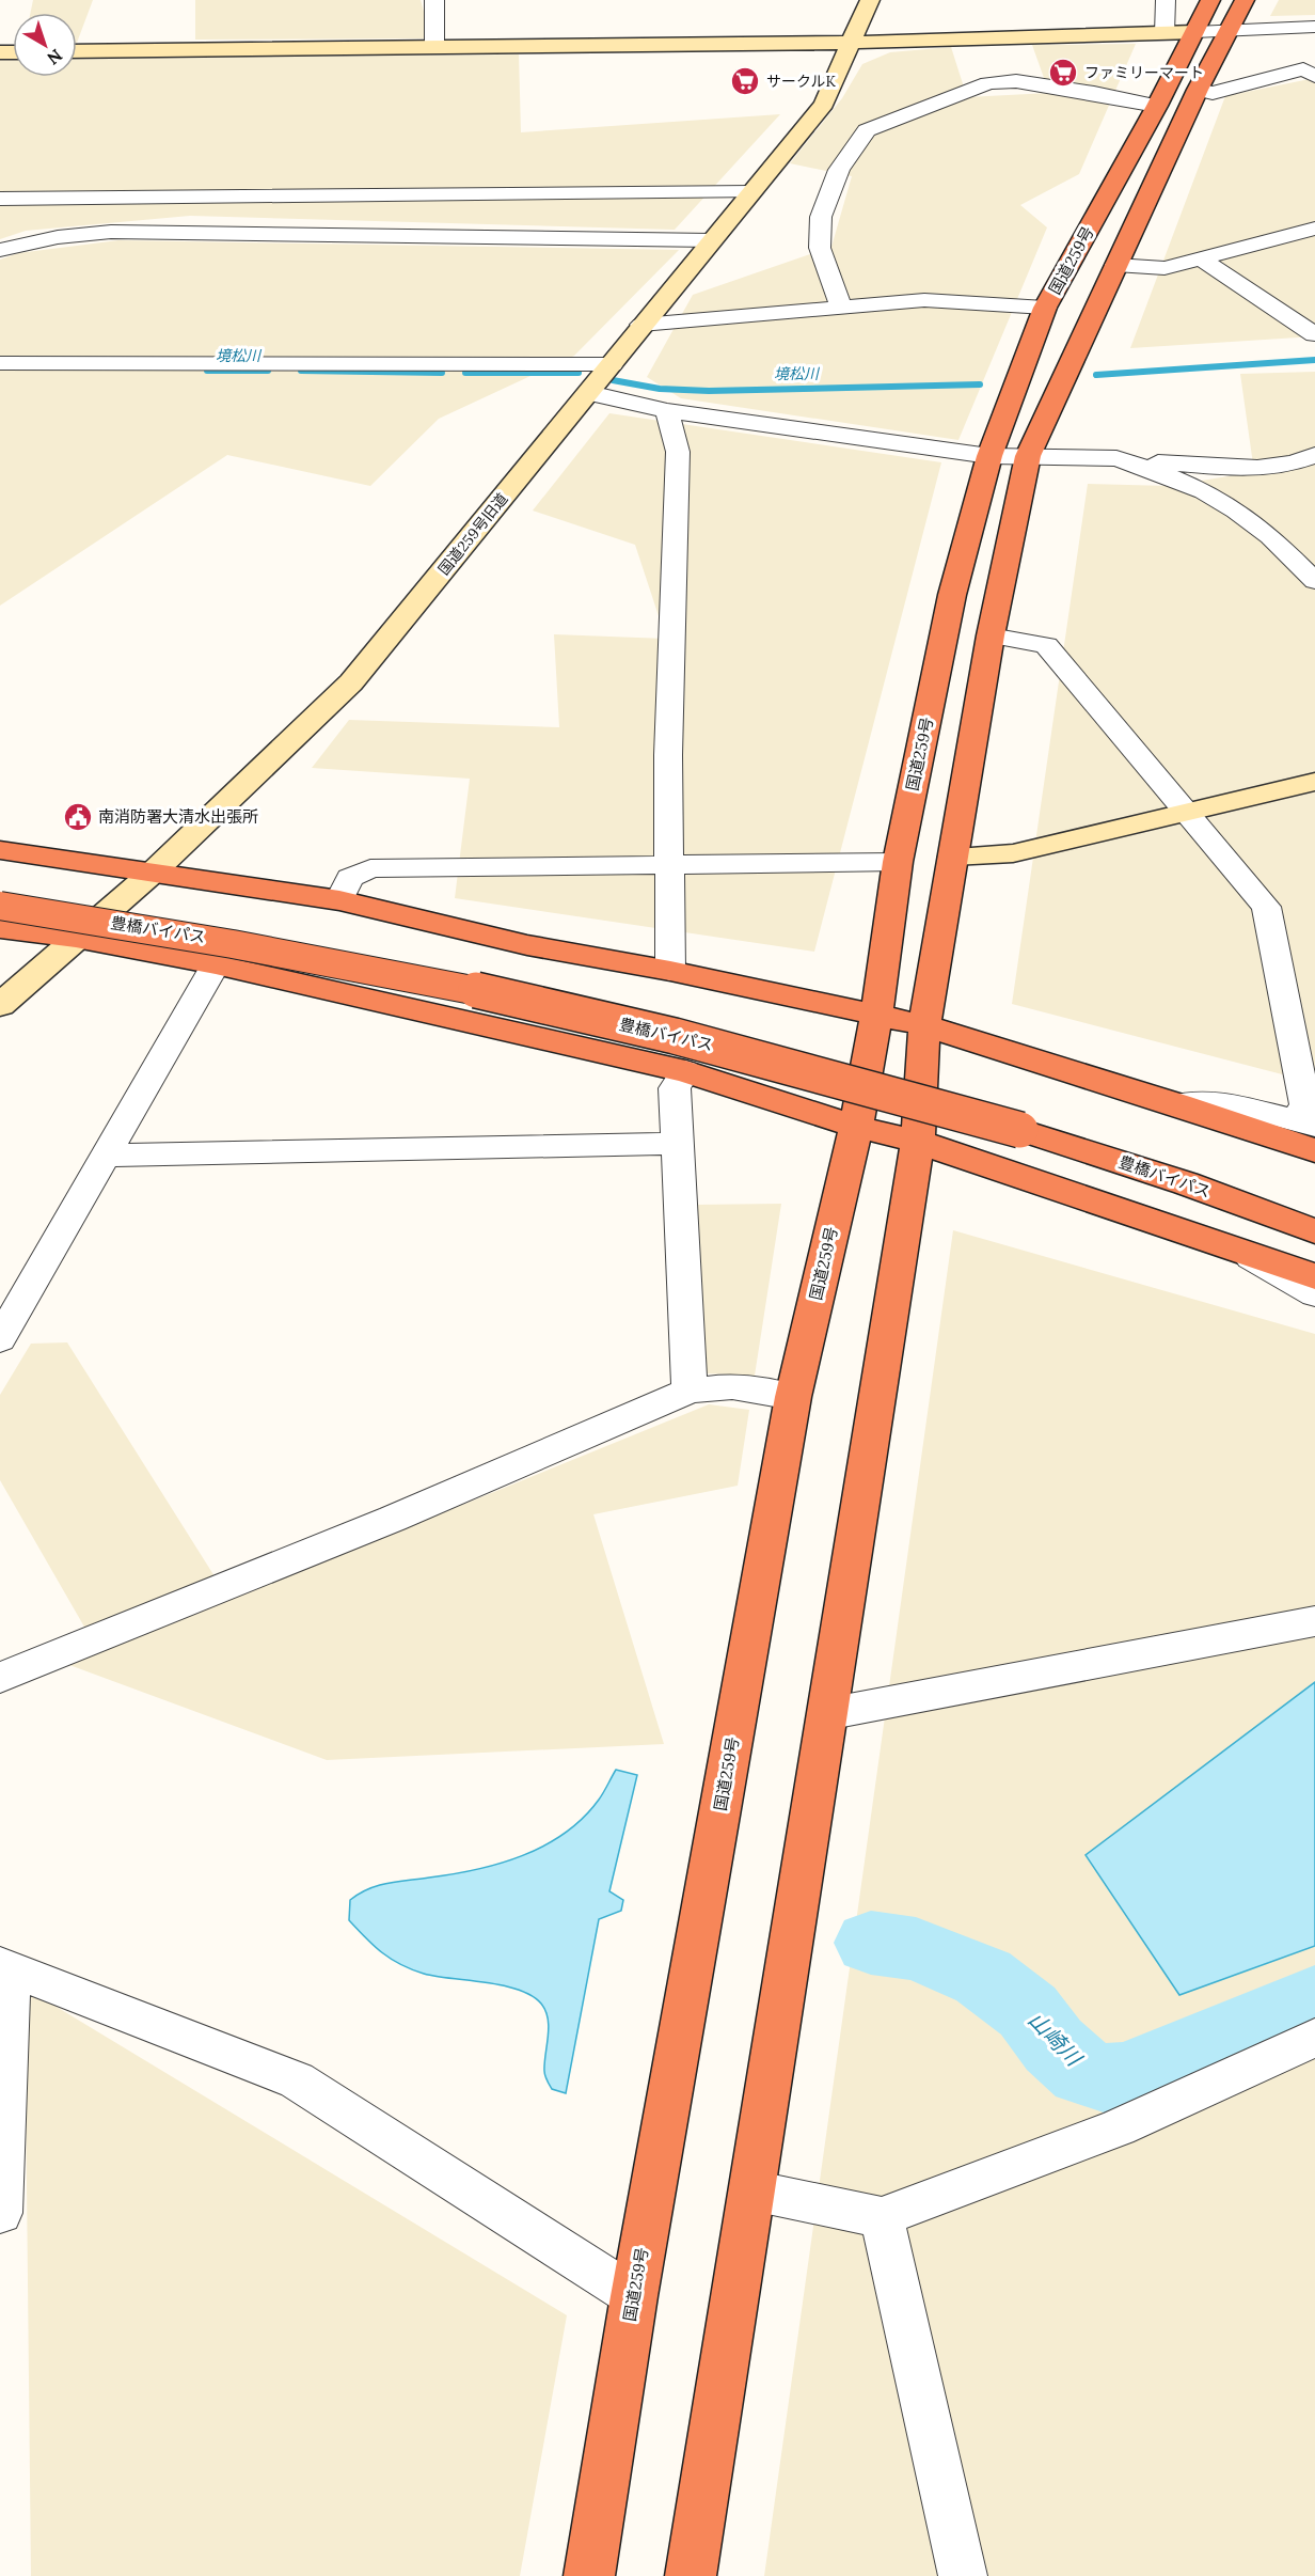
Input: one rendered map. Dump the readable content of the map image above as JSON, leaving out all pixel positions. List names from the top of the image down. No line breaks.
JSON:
{"streets":{"highway":["国道259号","豊橋バイパス"],"street":["国道259号旧道"]},"water":["境松川","山崎川"],"places":{"supermarket":["ファミリーマート","サークルK"],"public building":["南消防署大清水出張所"]},"north":"bottom right"}
